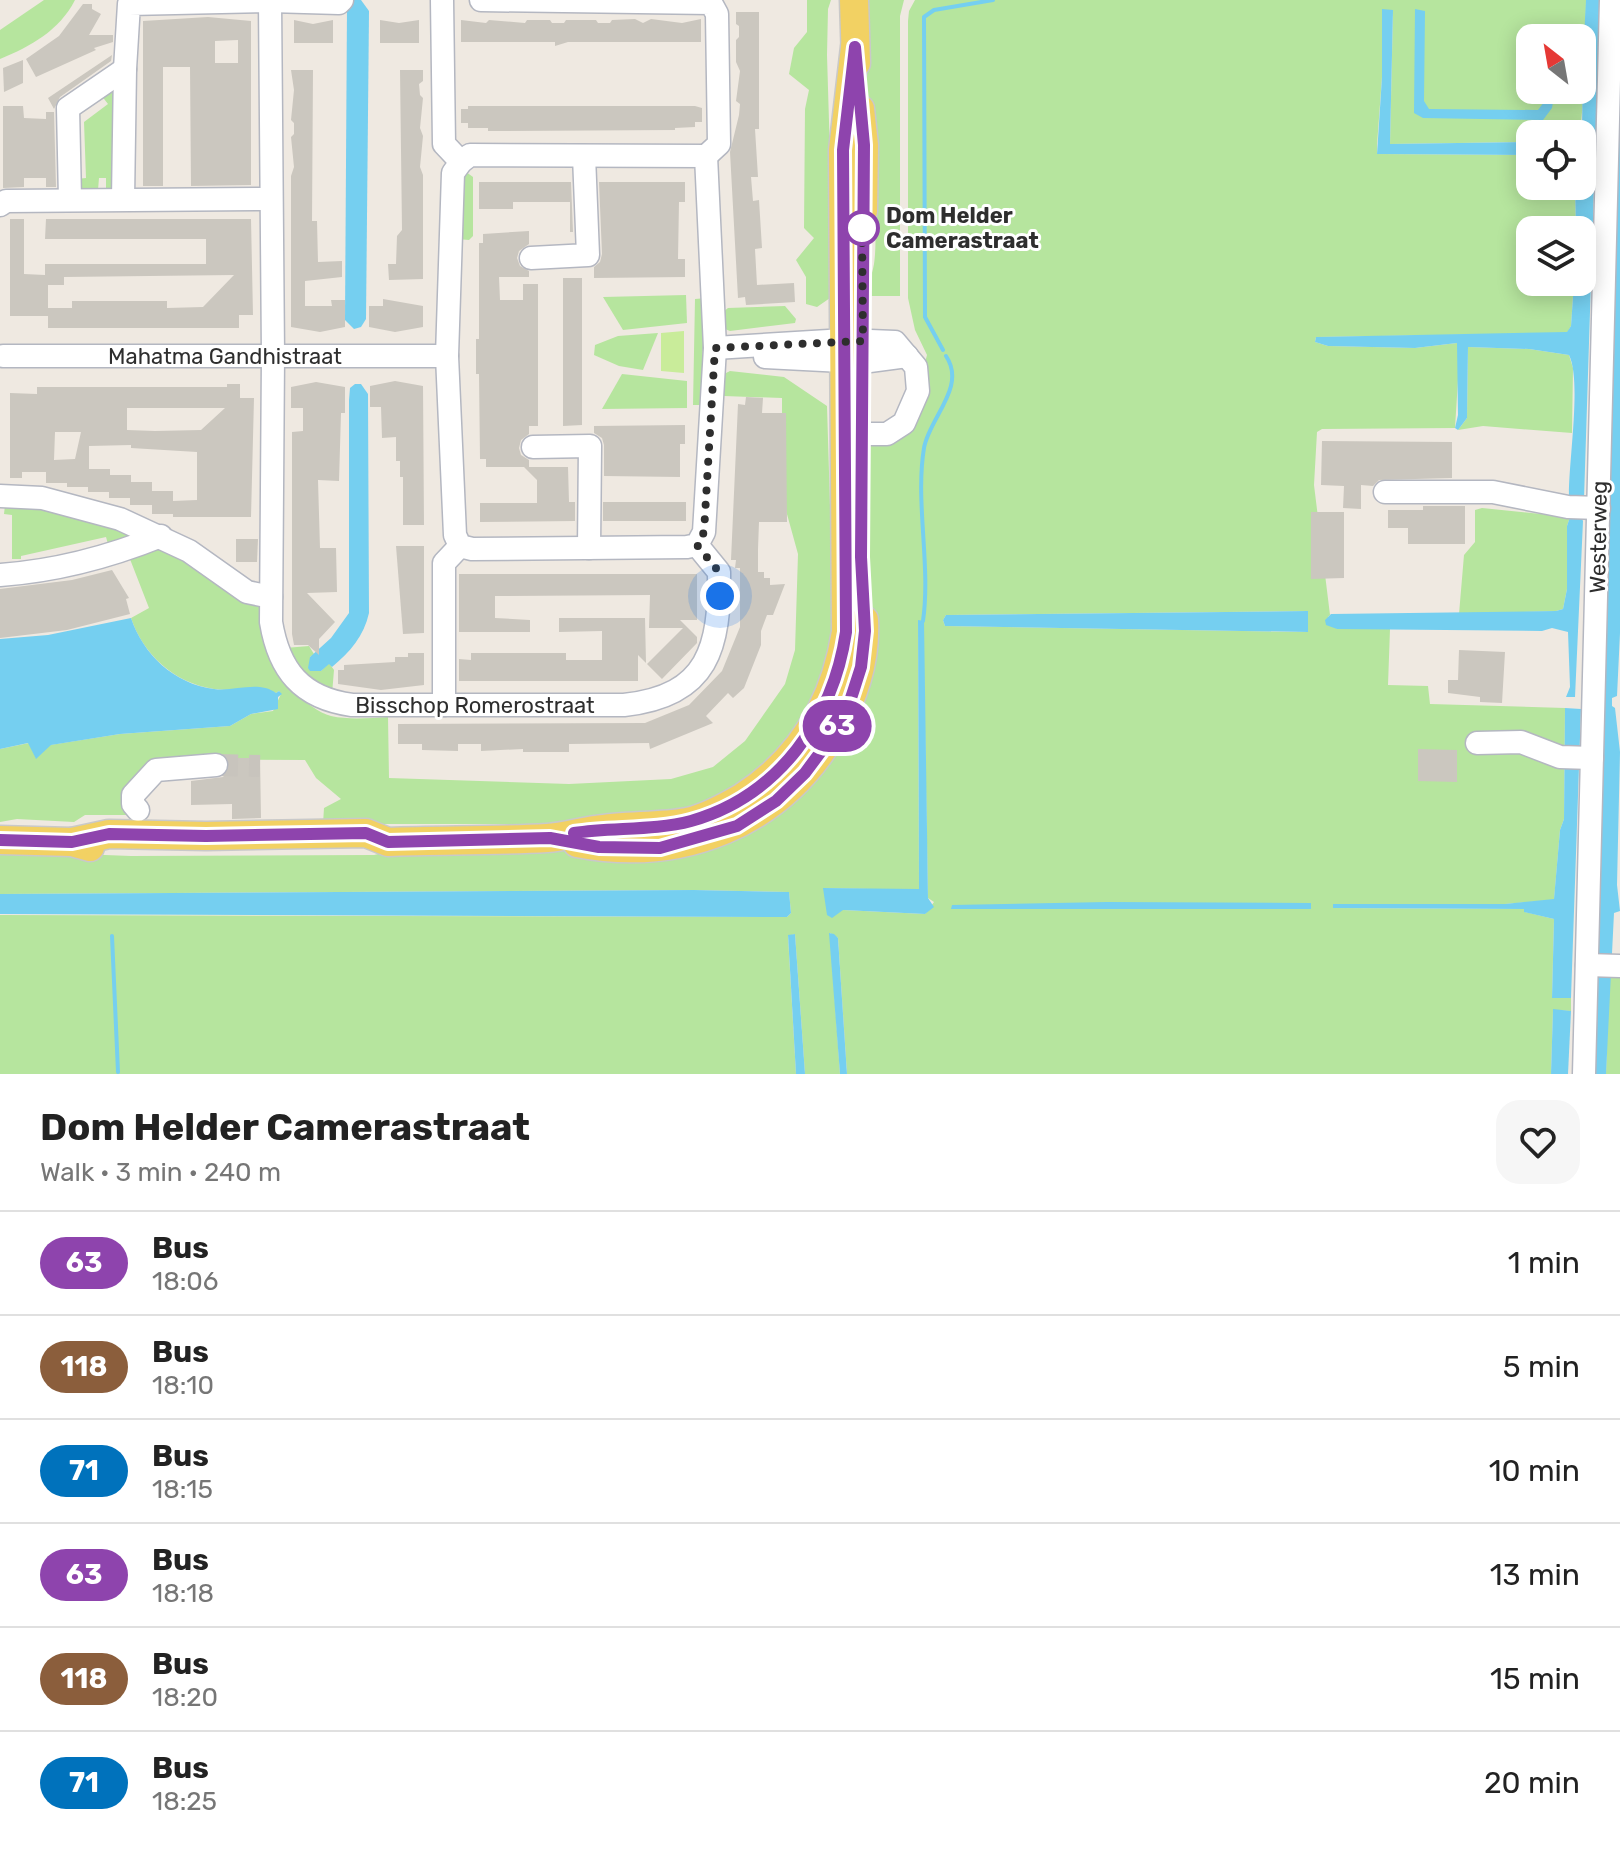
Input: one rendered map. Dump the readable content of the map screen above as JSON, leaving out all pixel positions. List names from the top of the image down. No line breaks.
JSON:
{"streets":{"street":["Mahatma Gandhistraat","Westerweg","Bisschop Romerostraat"]},"crossings":[["Mahatma Gandhistraat","Bisschop Romerostraat"]],"places":["Dom Helder Camerastraat"],"lines":["bus line 63"],"north":"top left","page":{"on_map":"63","heading":["Dom Helder Camerastraat","Walk · 3 min · 240 m"],"list":[{"mark":"63","name":"Bus","note":"18:06","value":"1 min"},{"mark":"118","name":"Bus","note":"18:10","value":"5 min"},{"mark":"71","name":"Bus","note":"18:15","value":"10 min"},{"mark":"63","name":"Bus","note":"18:18","value":"13 min"},{"mark":"118","name":"Bus","note":"18:20","value":"15 min"},{"mark":"71","name":"Bus","note":"18:25","value":"20 min"}]}}
